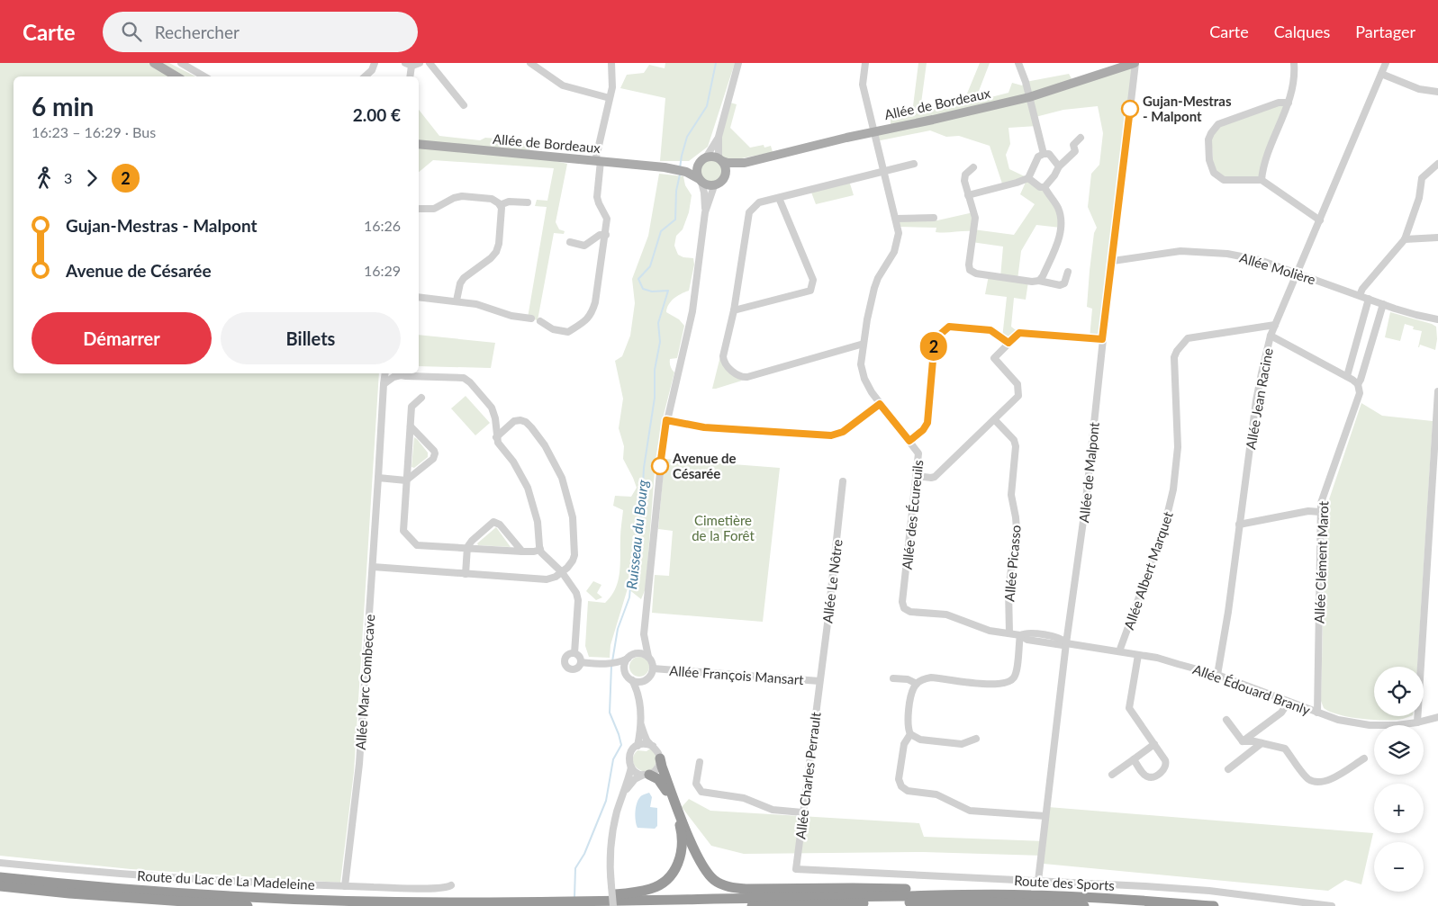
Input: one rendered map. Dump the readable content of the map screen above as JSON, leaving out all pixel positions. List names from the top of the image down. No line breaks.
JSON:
{"streets":{"main road":["Allée de Bordeaux"],"street":["Allée Molière","Allée Jean Racine","Allée de Malpont","Allée des Écureuils","Allée Clément Marot","Allée Picasso","Allée Albert Marquet","Allée Le Nôtre","Allée François Mansart","Allée Marc Combecave","Allée Édouard Branly","Allée Charles Perrault","Route du Lac de La Madeleine","Route des Sports"]},"crossings":[["Allée de Bordeaux","Allée de Malpont"],["Allée de Bordeaux","Allée des Écureuils"],["Allée Molière","Allée Jean Racine"],["Allée Molière","Allée de Malpont"],["Allée Molière","Allée Clément Marot"],["Allée Jean Racine","Allée Albert Marquet"],["Allée Jean Racine","Allée Édouard Branly"],["Allée de Malpont","Allée des Écureuils"],["Allée de Malpont","Allée Édouard Branly"],["Allée de Malpont","Route des Sports"],["Allée des Écureuils","Allée Picasso"],["Allée des Écureuils","Allée Édouard Branly"],["Allée Clément Marot","Allée Édouard Branly"],["Allée Albert Marquet","Allée Édouard Branly"],["Allée Le Nôtre","Allée François Mansart"],["Allée Le Nôtre","Allée Charles Perrault"],["Allée François Mansart","Allée Charles Perrault"],["Allée Marc Combecave","Route du Lac de La Madeleine"],["Allée Charles Perrault","Route des Sports"]],"water":["Ruisseau du Bourg"],"parks":["Cimetière de la Forêt"],"places":["Gujan-Mestras - Malpont","Avenue de Césarée"],"lines":["bus line 2"],"page":{"header":"Carte","search":"Rechercher","nav":["Carte","Calques","Partager"],"on_map":"2","heading":["6 min","16:23 – 16:29 · Bus","2.00 €"],"legs":["3","2"],"list":[{"name":"Gujan-Mestras - Malpont","value":"16:26"},{"name":"Avenue de Césarée","value":"16:29"}],"buttons":["Démarrer","Billets"],"map_buttons":["+","−"]}}
